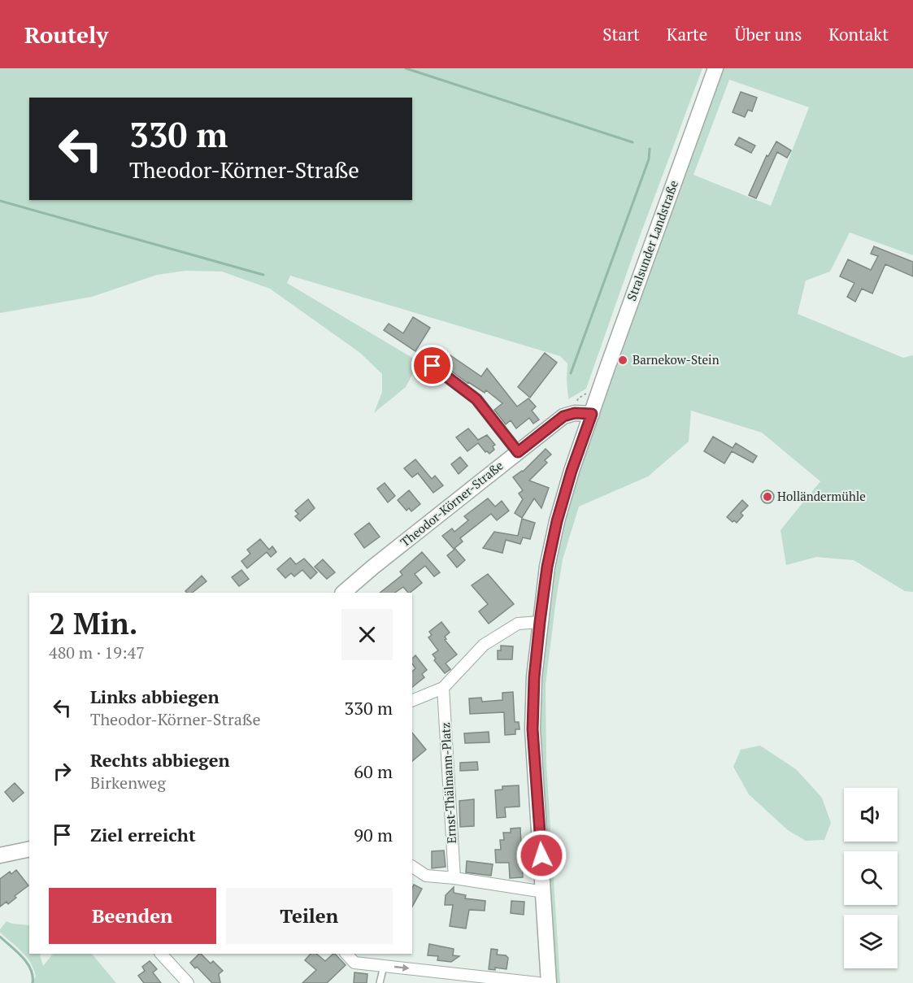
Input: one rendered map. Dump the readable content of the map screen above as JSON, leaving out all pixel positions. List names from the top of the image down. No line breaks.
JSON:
{"streets":{"main road":["Stralsunder Landstraße","Theodor-Körner-Straße"],"street":["Ernst-Thälmann-Platz"]},"crossings":[["Stralsunder Landstraße","Theodor-Körner-Straße"]],"places":["Barnekow-Stein","Holländermühle"],"page":{"header":"Routely","nav":["Start","Karte","Über uns","Kontakt"],"turn":["330 m","Theodor-Körner-Straße"],"heading":["2 Min.","480 m · 19:47"],"list":[{"name":"Links abbiegen","note":"Theodor-Körner-Straße","value":"330 m"},{"name":"Rechts abbiegen","note":"Birkenweg","value":"60 m"},{"name":"Ziel erreicht","value":"90 m"}],"buttons":["Beenden","Teilen"]}}
